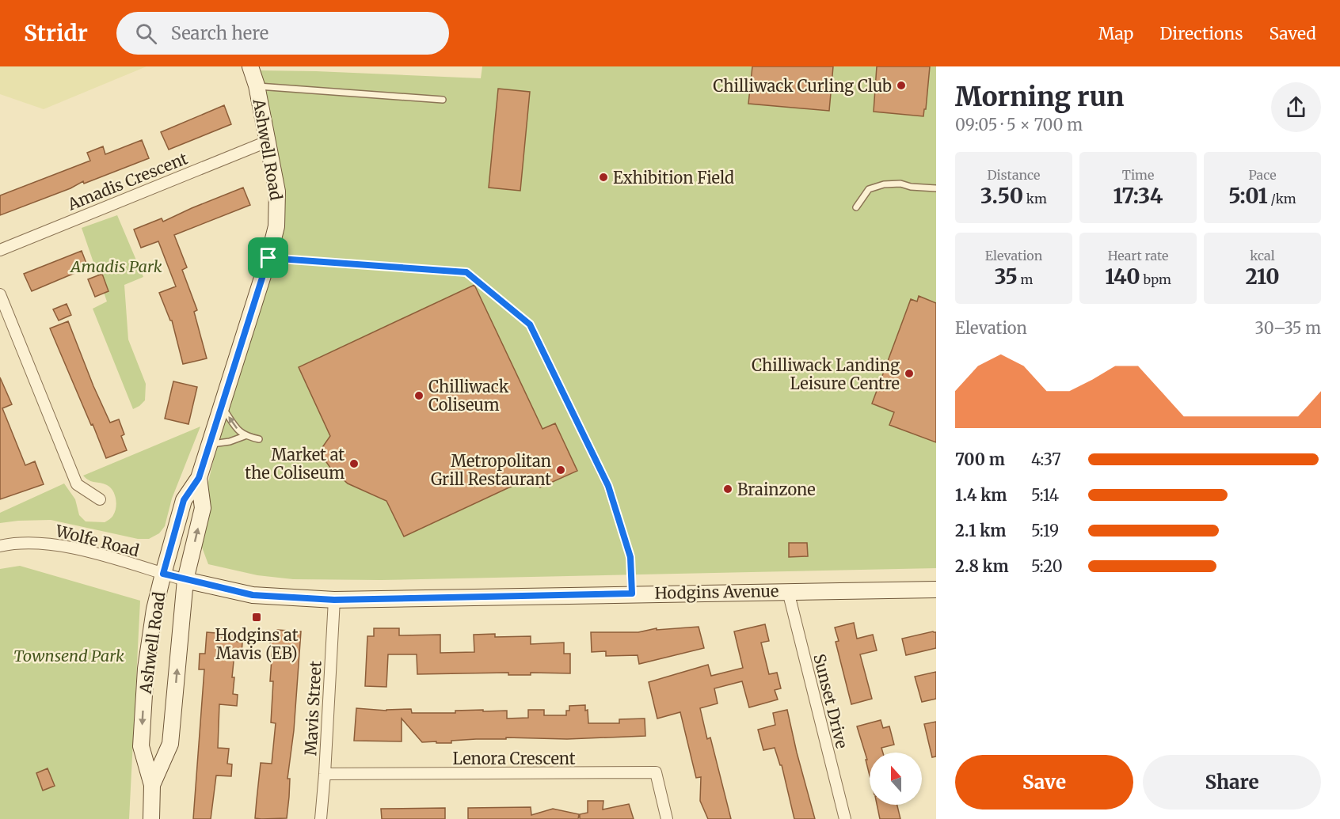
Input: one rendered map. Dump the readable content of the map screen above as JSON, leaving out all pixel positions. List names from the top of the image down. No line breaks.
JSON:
{"streets":{"street":["Ashwell Road","Amadis Crescent","Wolfe Road","Hodgins Avenue","Sunset Drive","Mavis Street","Lenora Crescent"]},"crossings":[["Ashwell Road","Amadis Crescent"],["Ashwell Road","Wolfe Road"],["Ashwell Road","Hodgins Avenue"],["Wolfe Road","Hodgins Avenue"],["Hodgins Avenue","Sunset Drive"],["Hodgins Avenue","Mavis Street"],["Mavis Street","Lenora Crescent"]],"parks":["Amadis Park","Townsend Park"],"places":{"other":["Chilliwack Curling Club","Exhibition Field","Chilliwack Landing Leisure Centre","Chilliwack Coliseum","Market at the Coliseum","Metropolitan Grill Restaurant","Brainzone"],"transit":["Hodgins at Mavis (EB)"]},"north":"top","page":{"header":"Stridr","search":"Search here","nav":["Map","Directions","Saved"],"heading":["Morning run","09:05 · 5 × 700 m"],"stats":[["Distance","3.50 km"],["Time","17:34"],["Pace","5:01 /km"],["Elevation","35 m"],["Heart rate","140 bpm"],["kcal","210"]],"chart":["Elevation","30–35 m"],"list":[{"name":"700 m","note":"4:37"},{"name":"1.4 km","note":"5:14"},{"name":"2.1 km","note":"5:19"},{"name":"2.8 km","note":"5:20"}],"buttons":["Save","Share"]}}
